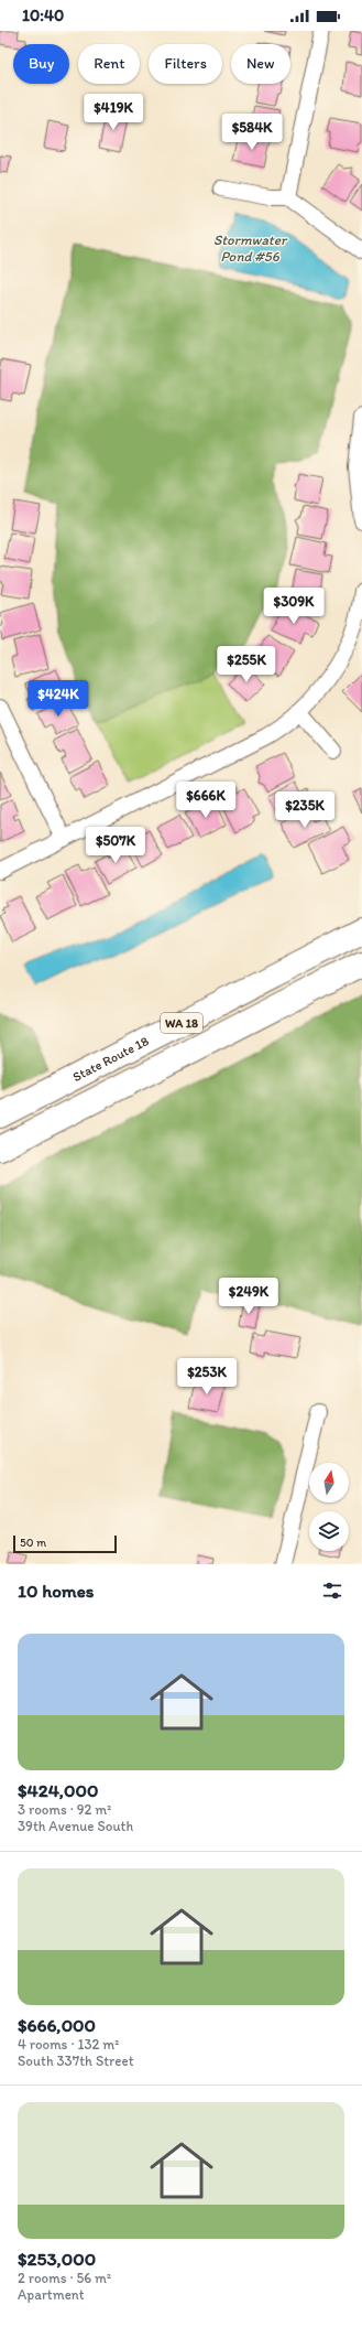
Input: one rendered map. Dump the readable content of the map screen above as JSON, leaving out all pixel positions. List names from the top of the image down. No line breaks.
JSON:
{"streets":{"highway":["WA 18","State Route 18"]},"water":["Stormwater Pond #56"],"scale_bar":"50 m","north":"top","page":{"status":"10:40","chip":["Buy","Rent","Filters","New"],"price":["$419K","$584K","$309K","$255K","$424K","$666K","$235K","$507K","$249K","$253K"],"scale":"50 m","heading":"10 homes","list":[{"name":"$424,000","note":"3 rooms · 92 m² · 39th Avenue South"},{"name":"$666,000","note":"4 rooms · 132 m² · South 337th Street"},{"name":"$253,000","note":"2 rooms · 56 m² · Apartment"}]}}
